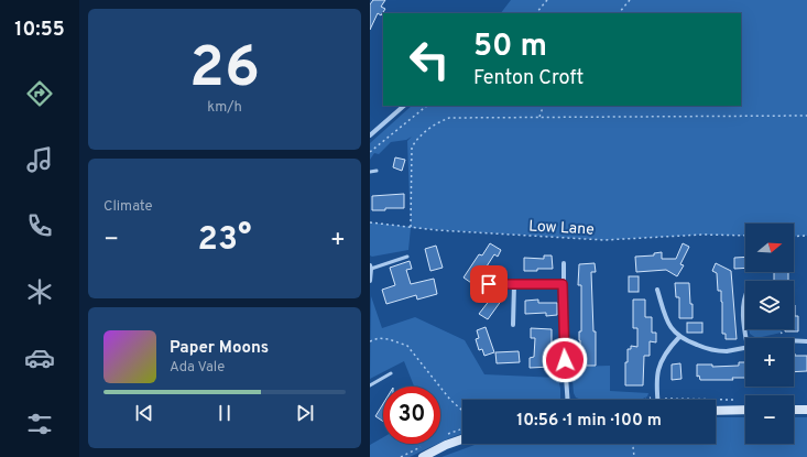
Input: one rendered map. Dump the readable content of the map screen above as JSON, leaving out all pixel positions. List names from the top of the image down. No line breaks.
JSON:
{"streets":{"path":["Low Lane"]},"north":"right","page":{"tabs":"10:55","tile":[["26","km/h"],"Climate"],"turn":["50 m","Fenton Croft"],"heat":["−","23°","+"],"map_buttons":["+","−"],"song":["Paper Moons","Ada Vale"],"limit":"30","trip":"10:56 · 1 min · 100 m"}}
